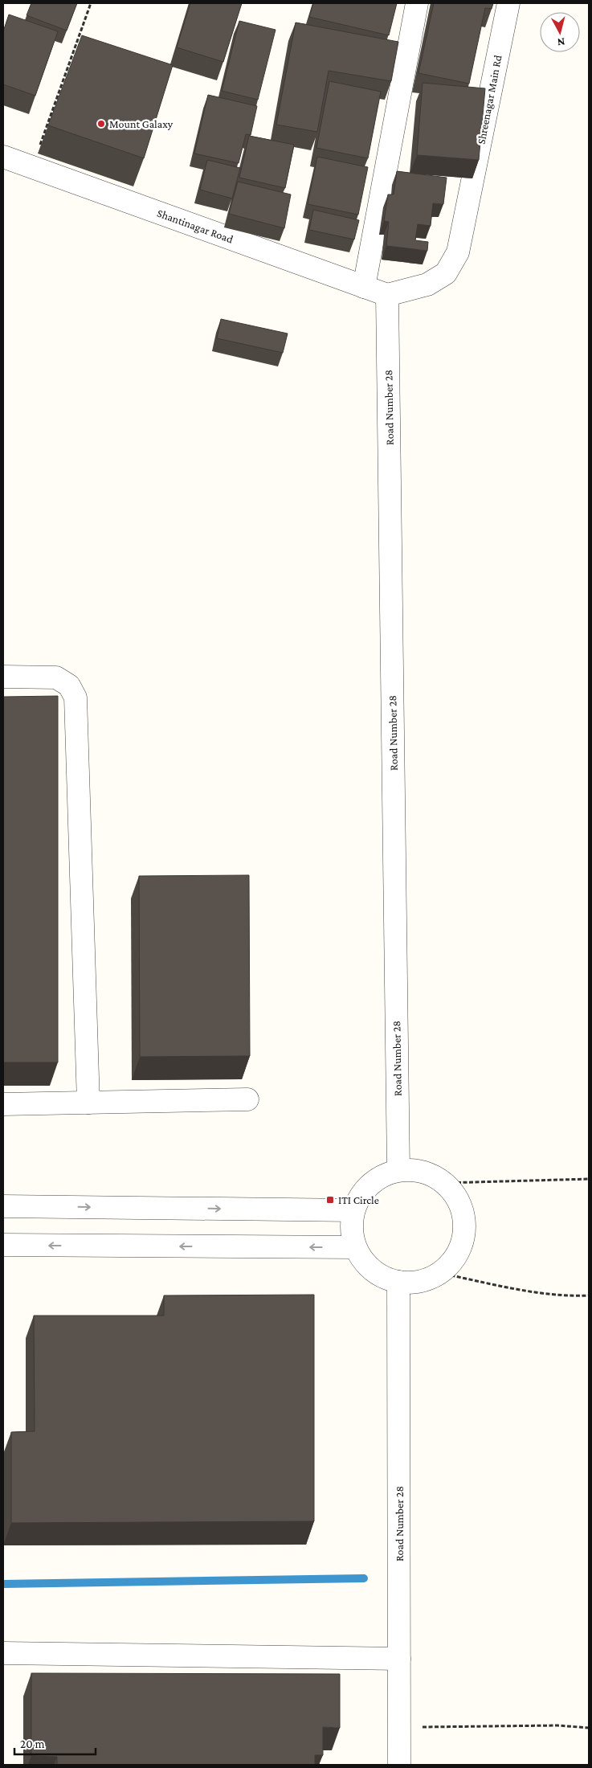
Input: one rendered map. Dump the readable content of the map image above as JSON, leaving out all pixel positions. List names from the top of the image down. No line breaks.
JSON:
{"streets":{"street":["Shreenagar Main Rd","Shantinagar Road","Road Number 28"]},"crossings":[["Shreenagar Main Rd","Shantinagar Road"],["Shreenagar Main Rd","Road Number 28"],["Shantinagar Road","Road Number 28"]],"places":{"other":["Mount Galaxy"],"transit":["ITI Circle"]},"scale_bar":"20 m","north":"bottom"}
